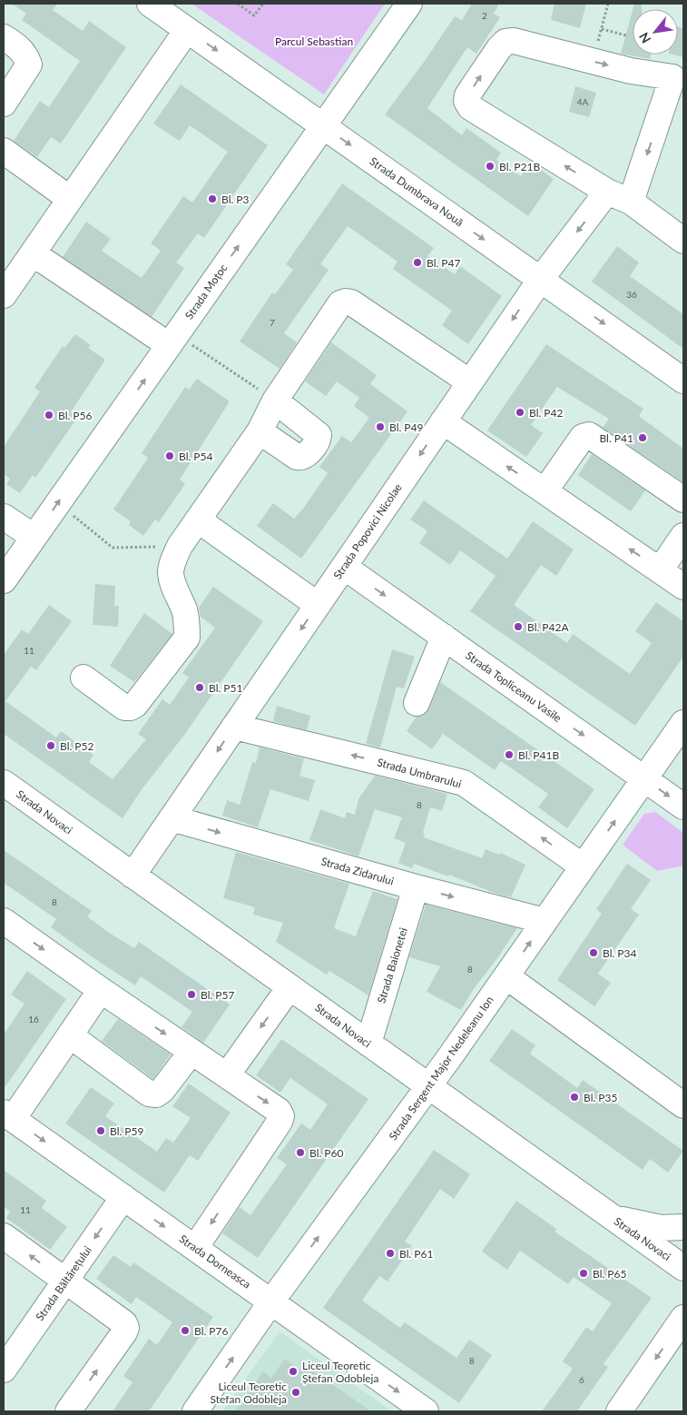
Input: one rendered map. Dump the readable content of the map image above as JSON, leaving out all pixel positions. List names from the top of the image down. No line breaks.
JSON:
{"streets":{"street":["Strada Dumbrava Nouă","Strada Moțoc","Strada Popovici Nicolae","Strada Topliceanu Vasile","Strada Umbrarului","Strada Novaci","Strada Zidarului","Strada Baionetei","Strada Sergent Major Nedeleanu Ion","Strada Dorneasca","Strada Băltărețului"]},"crossings":[["Strada Dumbrava Nouă","Strada Moțoc"],["Strada Dumbrava Nouă","Strada Popovici Nicolae"],["Strada Popovici Nicolae","Strada Topliceanu Vasile"],["Strada Popovici Nicolae","Strada Umbrarului"],["Strada Popovici Nicolae","Strada Novaci"],["Strada Popovici Nicolae","Strada Zidarului"],["Strada Topliceanu Vasile","Strada Sergent Major Nedeleanu Ion"],["Strada Umbrarului","Strada Sergent Major Nedeleanu Ion"],["Strada Novaci","Strada Baionetei"],["Strada Novaci","Strada Sergent Major Nedeleanu Ion"],["Strada Zidarului","Strada Baionetei"],["Strada Zidarului","Strada Sergent Major Nedeleanu Ion"],["Strada Sergent Major Nedeleanu Ion","Strada Dorneasca"],["Strada Dorneasca","Strada Băltărețului"]],"one_way":["Strada Popovici Nicolae","Strada Umbrarului","Strada Sergent Major Nedeleanu Ion","Strada Băltărețului"],"parks":["Parcul Sebastian"],"places":["Bl. P21B","Bl. P3","Bl. P47","Bl. P42","Bl. P56","Bl. P49","Bl. P41","Bl. P54","Bl. P42A","Bl. P51","Bl. P52","Bl. P41B","Bl. P34","Bl. P57","Bl. P35","Bl. P59","Bl. P60","Bl. P61","Bl. P65","Bl. P76","Liceul Teoretic Ștefan Odobleja","Liceul Teoretic Stefan Odobleja"],"house_numbers":["2","4A","36","7","11","8","8","8","16","11","8","6"],"north":"bottom left"}
